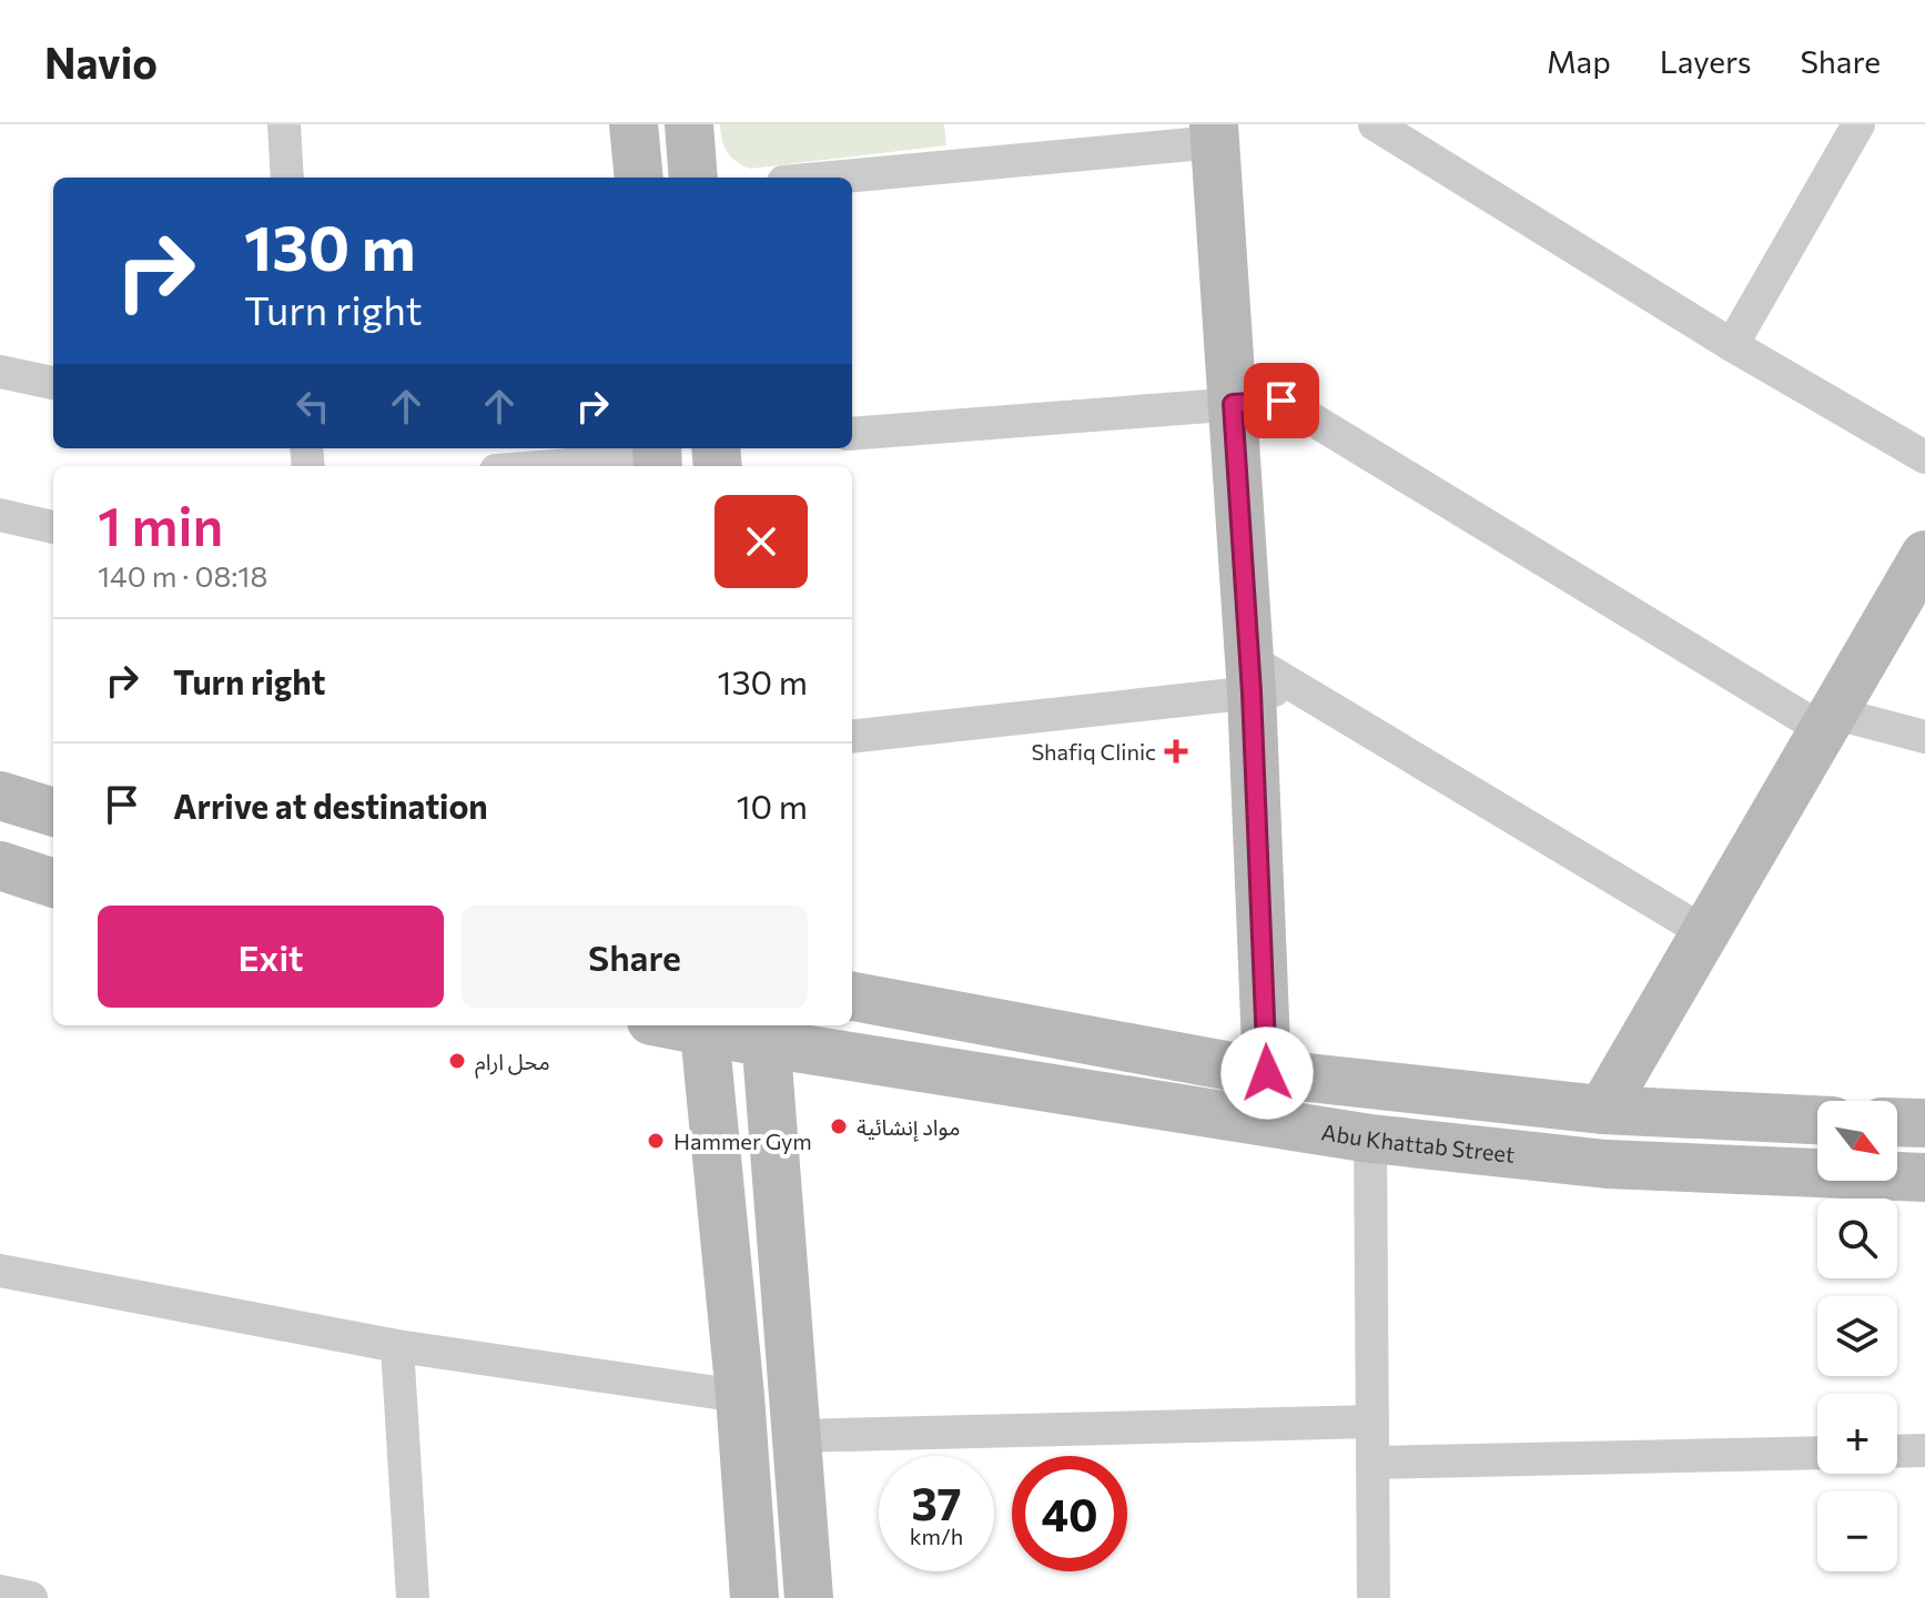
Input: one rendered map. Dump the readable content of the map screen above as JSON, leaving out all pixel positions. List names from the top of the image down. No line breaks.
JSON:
{"streets":{"street":["Abu Khattab Street"]},"places":{"health":["Shafiq Clinic"],"other":["محل ارام","مواد إنشائية","Hammer Gym"]},"north":"bottom right","page":{"header":"Navio","nav":["Map","Layers","Share"],"turn":["130 m","Turn right"],"heading":["1 min","140 m · 08:18"],"list":[{"name":"Turn right","value":"130 m"},{"name":"Arrive at destination","value":"10 m"}],"buttons":["Exit","Share"],"map_buttons":["+","−"],"speed":"37 km/h","limit":"40"}}
